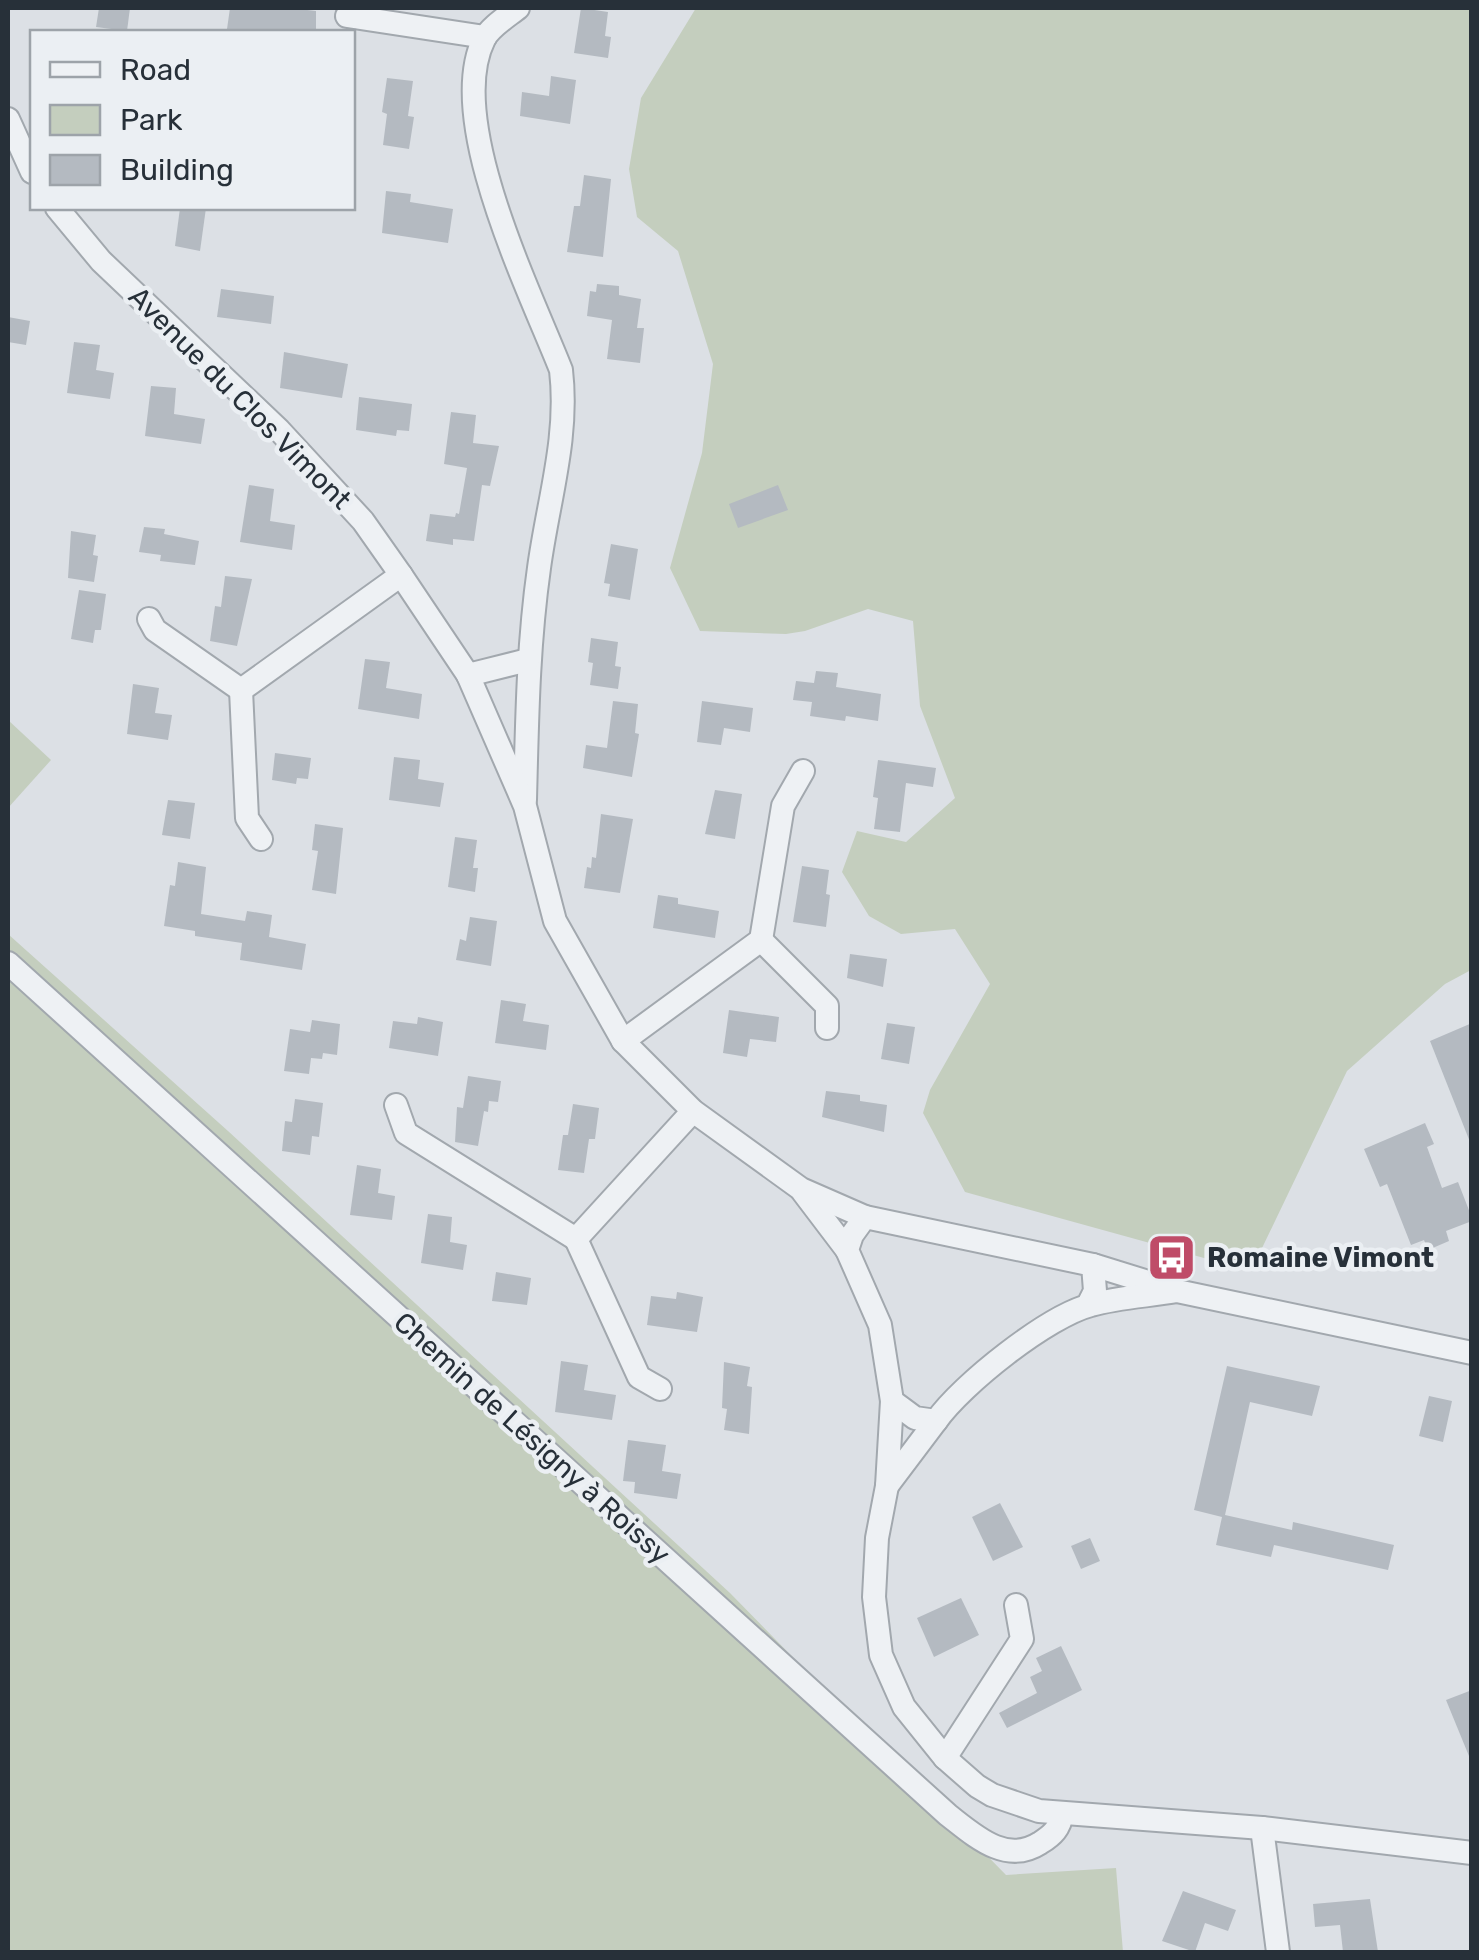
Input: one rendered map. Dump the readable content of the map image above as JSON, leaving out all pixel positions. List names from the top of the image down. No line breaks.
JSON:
{"streets":{"street":["Avenue du Clos Vimont","Chemin de Lésigny à Roissy"]},"crossings":[["Avenue du Clos Vimont","Chemin de Lésigny à Roissy"]],"places":{"bus stop":["Romaine Vimont"]},"legend":["Road","Park","Building"]}
